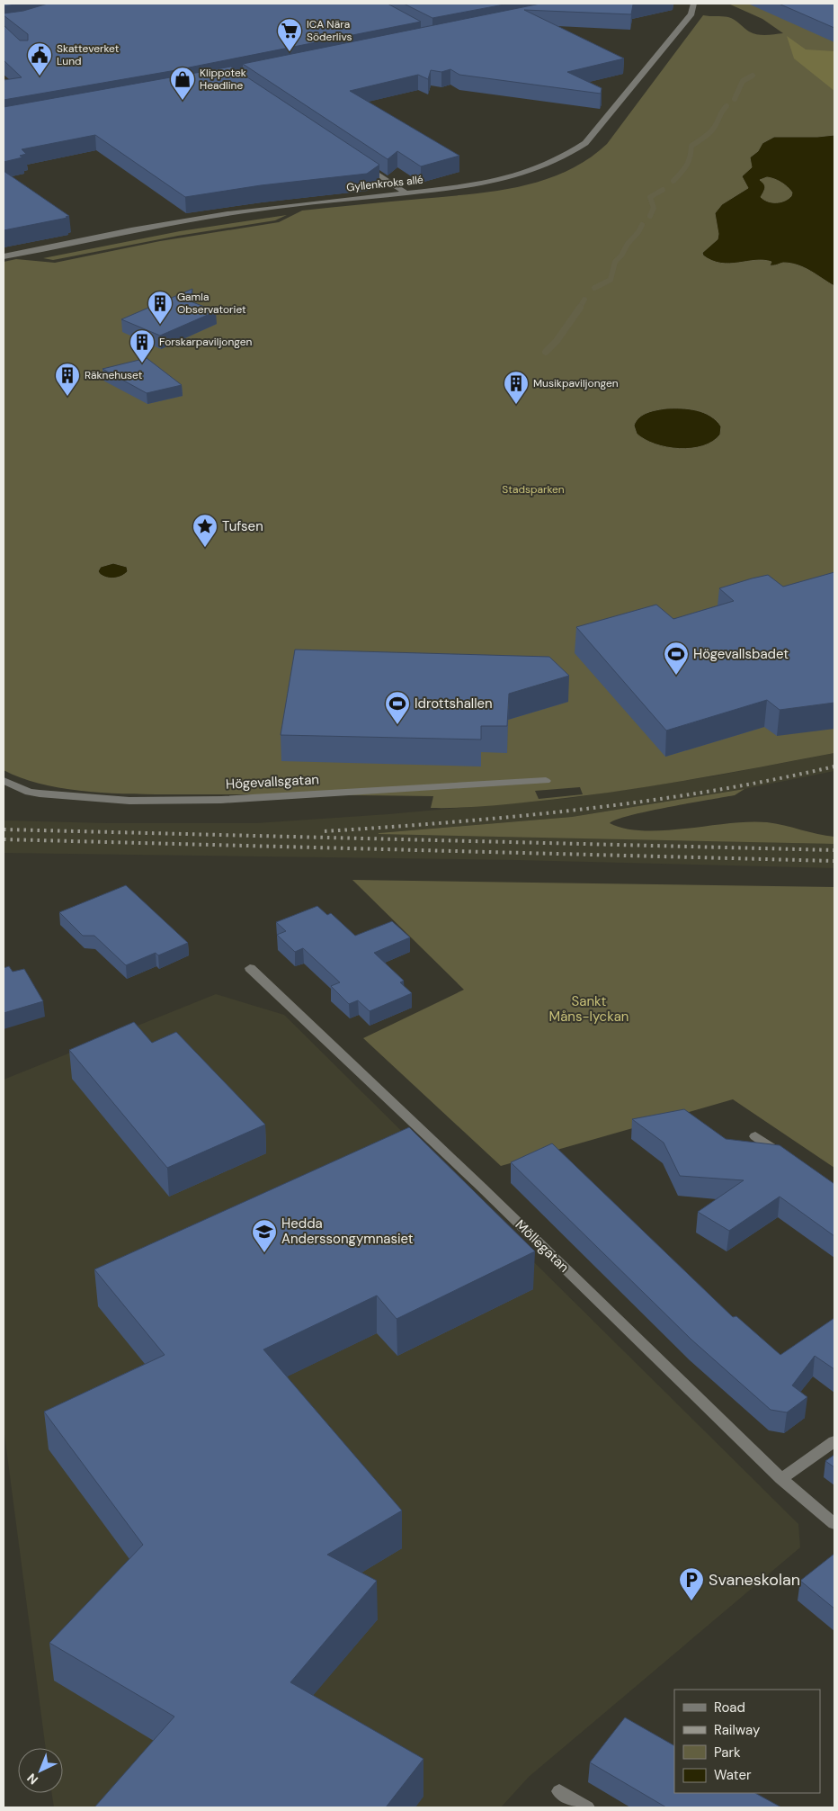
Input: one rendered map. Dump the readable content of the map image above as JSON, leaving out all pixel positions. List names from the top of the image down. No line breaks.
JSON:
{"streets":{"street":["Gyllenkroks allé","Högevallsgatan","Möllegatan"]},"parks":["Stadsparken","Sankt Måns-lyckan"],"places":{"supermarket":["ICA Nära Söderlivs"],"public building":["Skatteverket Lund"],"shop":["Klippotek Headline"],"building":["Gamla Observatoriet","Forskarpaviljongen","Räknehuset","Musikpaviljongen"],"place":["Tufsen"],"sports":["Högevallsbadet","Idrottshallen"],"school or university":["Hedda Anderssongymnasiet"],"parking":["Svaneskolan"]},"legend":["Road","Railway","Park","Water"],"north":"bottom left"}
